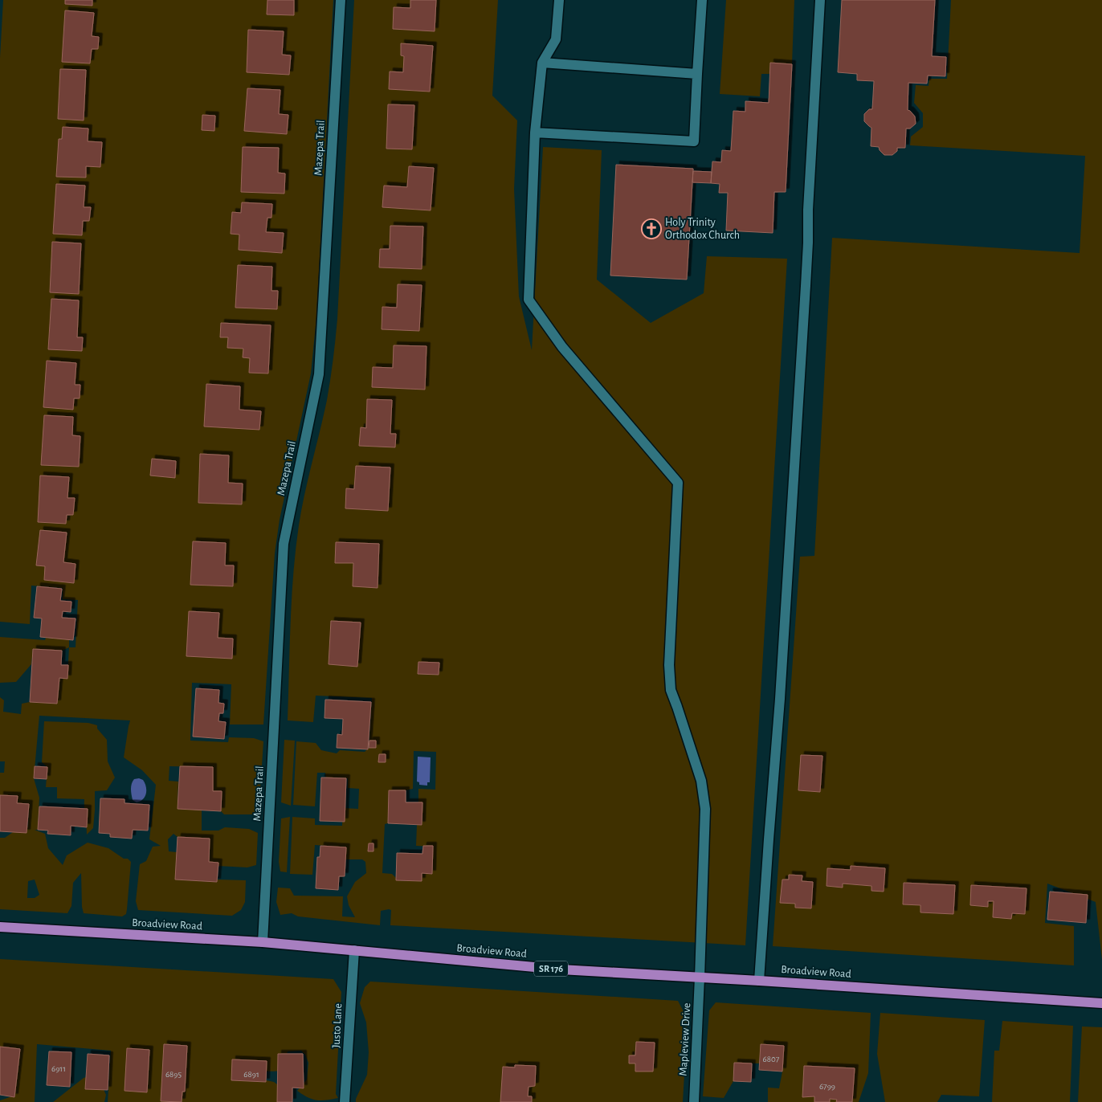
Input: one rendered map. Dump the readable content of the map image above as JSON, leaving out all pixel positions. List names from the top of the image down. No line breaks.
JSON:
{"streets":{"main road":["Broadview Road","SR 176"],"street":["Mazepa Trail","Justo Lane","Mapleview Drive"]},"crossings":[["Mazepa Trail","Broadview Road"],["Broadview Road","Justo Lane"],["Broadview Road","Mapleview Drive"]],"places":{"church":["Holy Trinity Orthodox Church"]},"house_numbers":["6807","6911","6895","6891","6799"]}
